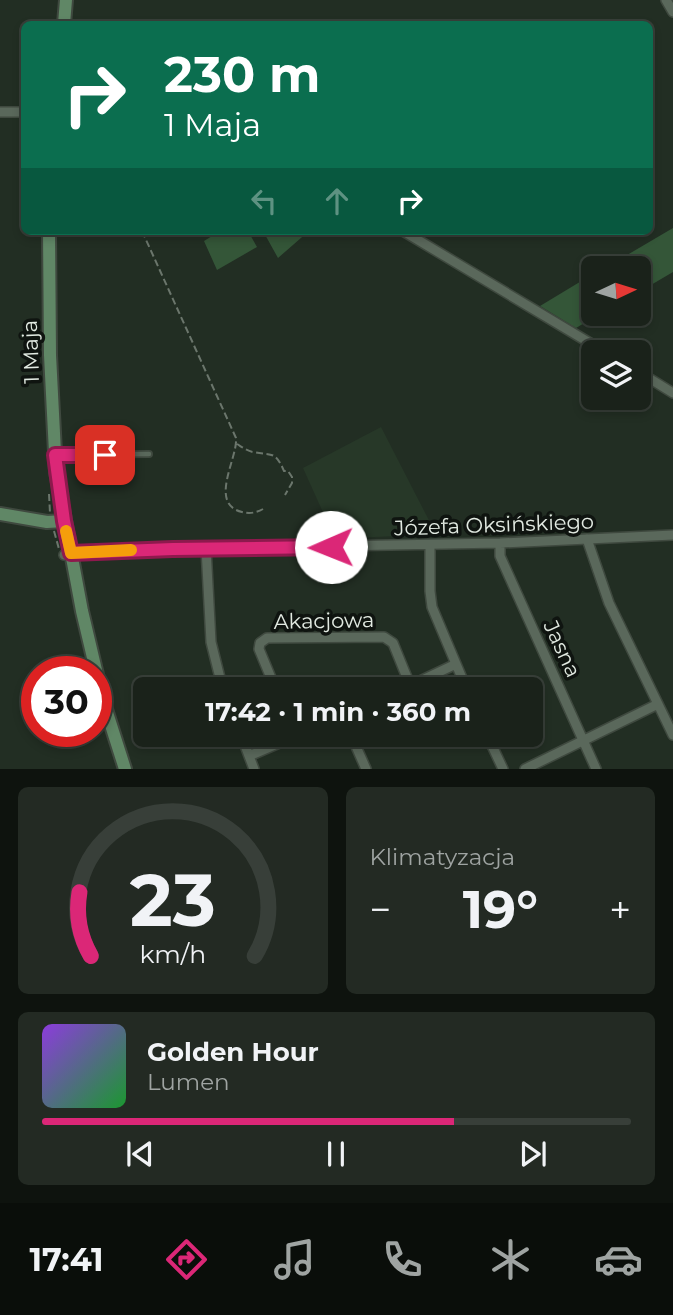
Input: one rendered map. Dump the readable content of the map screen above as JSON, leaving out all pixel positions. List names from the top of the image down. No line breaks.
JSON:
{"streets":{"main road":["1 Maja"],"street":["Józefa Oksińskiego","Akacjowa","Jasna"]},"crossings":[["1 Maja","Józefa Oksińskiego"],["Józefa Oksińskiego","Jasna"]],"north":"right","page":{"turn":["230 m","1 Maja"],"limit":"30","trip":"17:42 · 1 min · 360 m","tile":"Klimatyzacja","heat":["−","19°","+"],"song":["Golden Hour","Lumen"],"tabs":"17:41","gauge":["23","km/h"]}}
